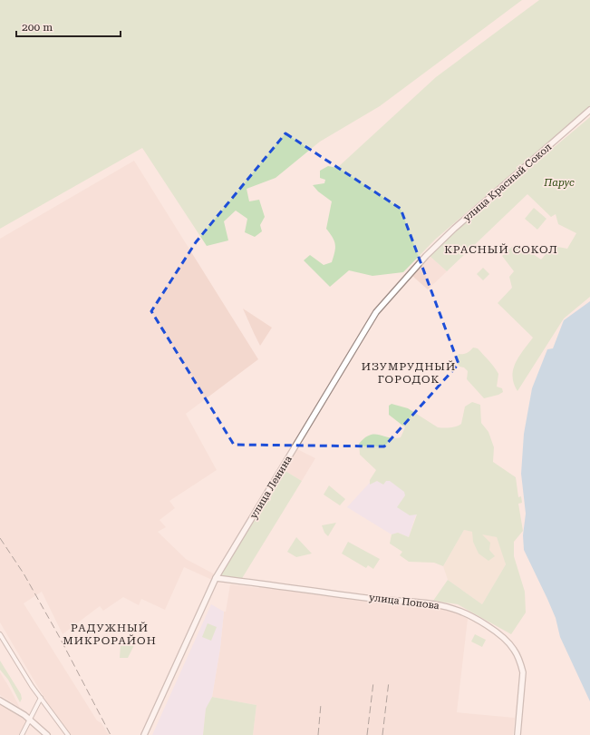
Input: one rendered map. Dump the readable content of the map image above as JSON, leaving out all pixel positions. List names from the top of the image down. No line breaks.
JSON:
{"streets":{"street":["улица Красный Сокол","улица Ленина","улица Попова"]},"crossings":[["улица Красный Сокол","улица Ленина"],["улица Ленина","улица Попова"]],"districts":["КРАСНЫЙ СОКОЛ","ИЗУМРУДНЫЙ ГОРОДОК","РАДУЖНЫЙ МИКРОРАЙОН"],"parks":["Парус"],"scale_bar":"200 m"}
